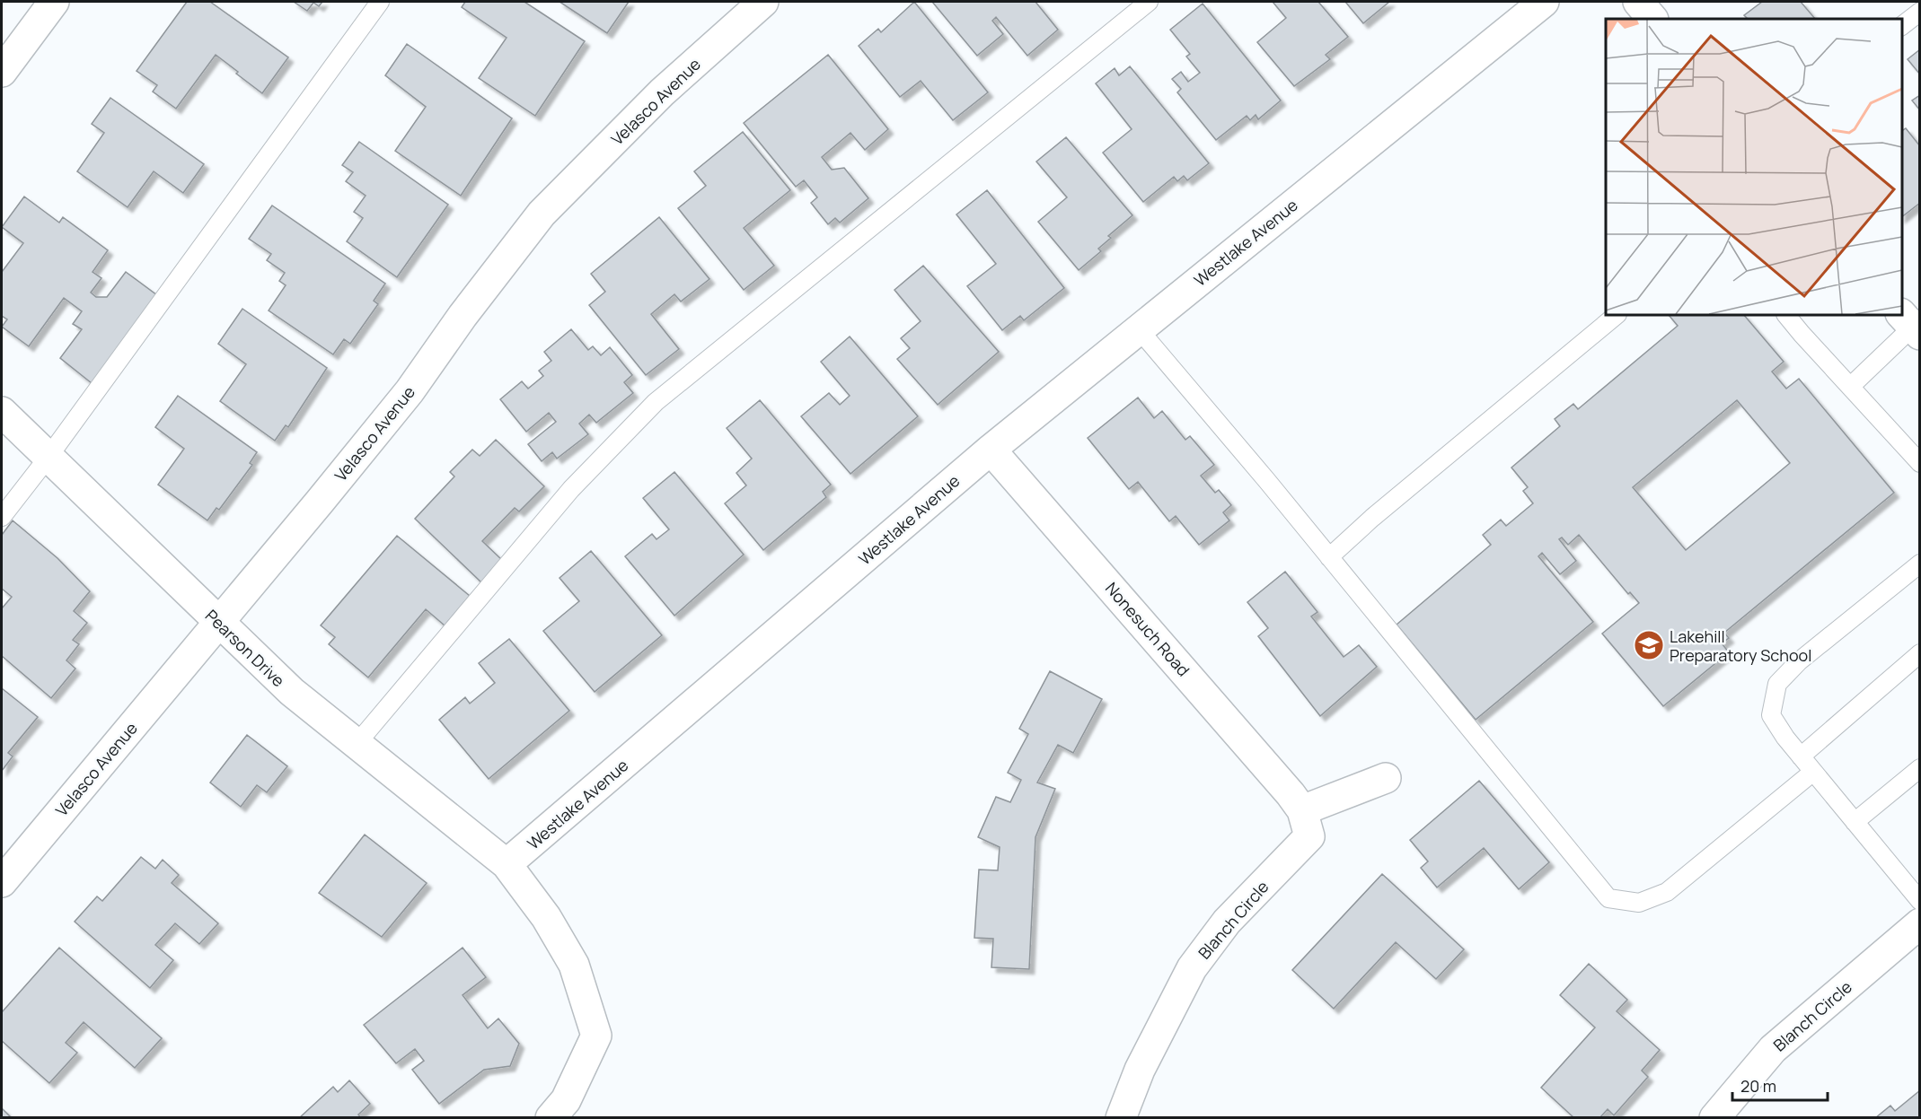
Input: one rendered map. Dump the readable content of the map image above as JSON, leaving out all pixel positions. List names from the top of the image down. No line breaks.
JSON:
{"streets":{"street":["Velasco Avenue","Westlake Avenue","Nonesuch Road","Pearson Drive","Blanch Circle"]},"crossings":[["Velasco Avenue","Pearson Drive"],["Westlake Avenue","Nonesuch Road"],["Westlake Avenue","Pearson Drive"],["Nonesuch Road","Blanch Circle"]],"places":{"school or university":["Lakehill Preparatory School"]},"scale_bar":"20 m"}
